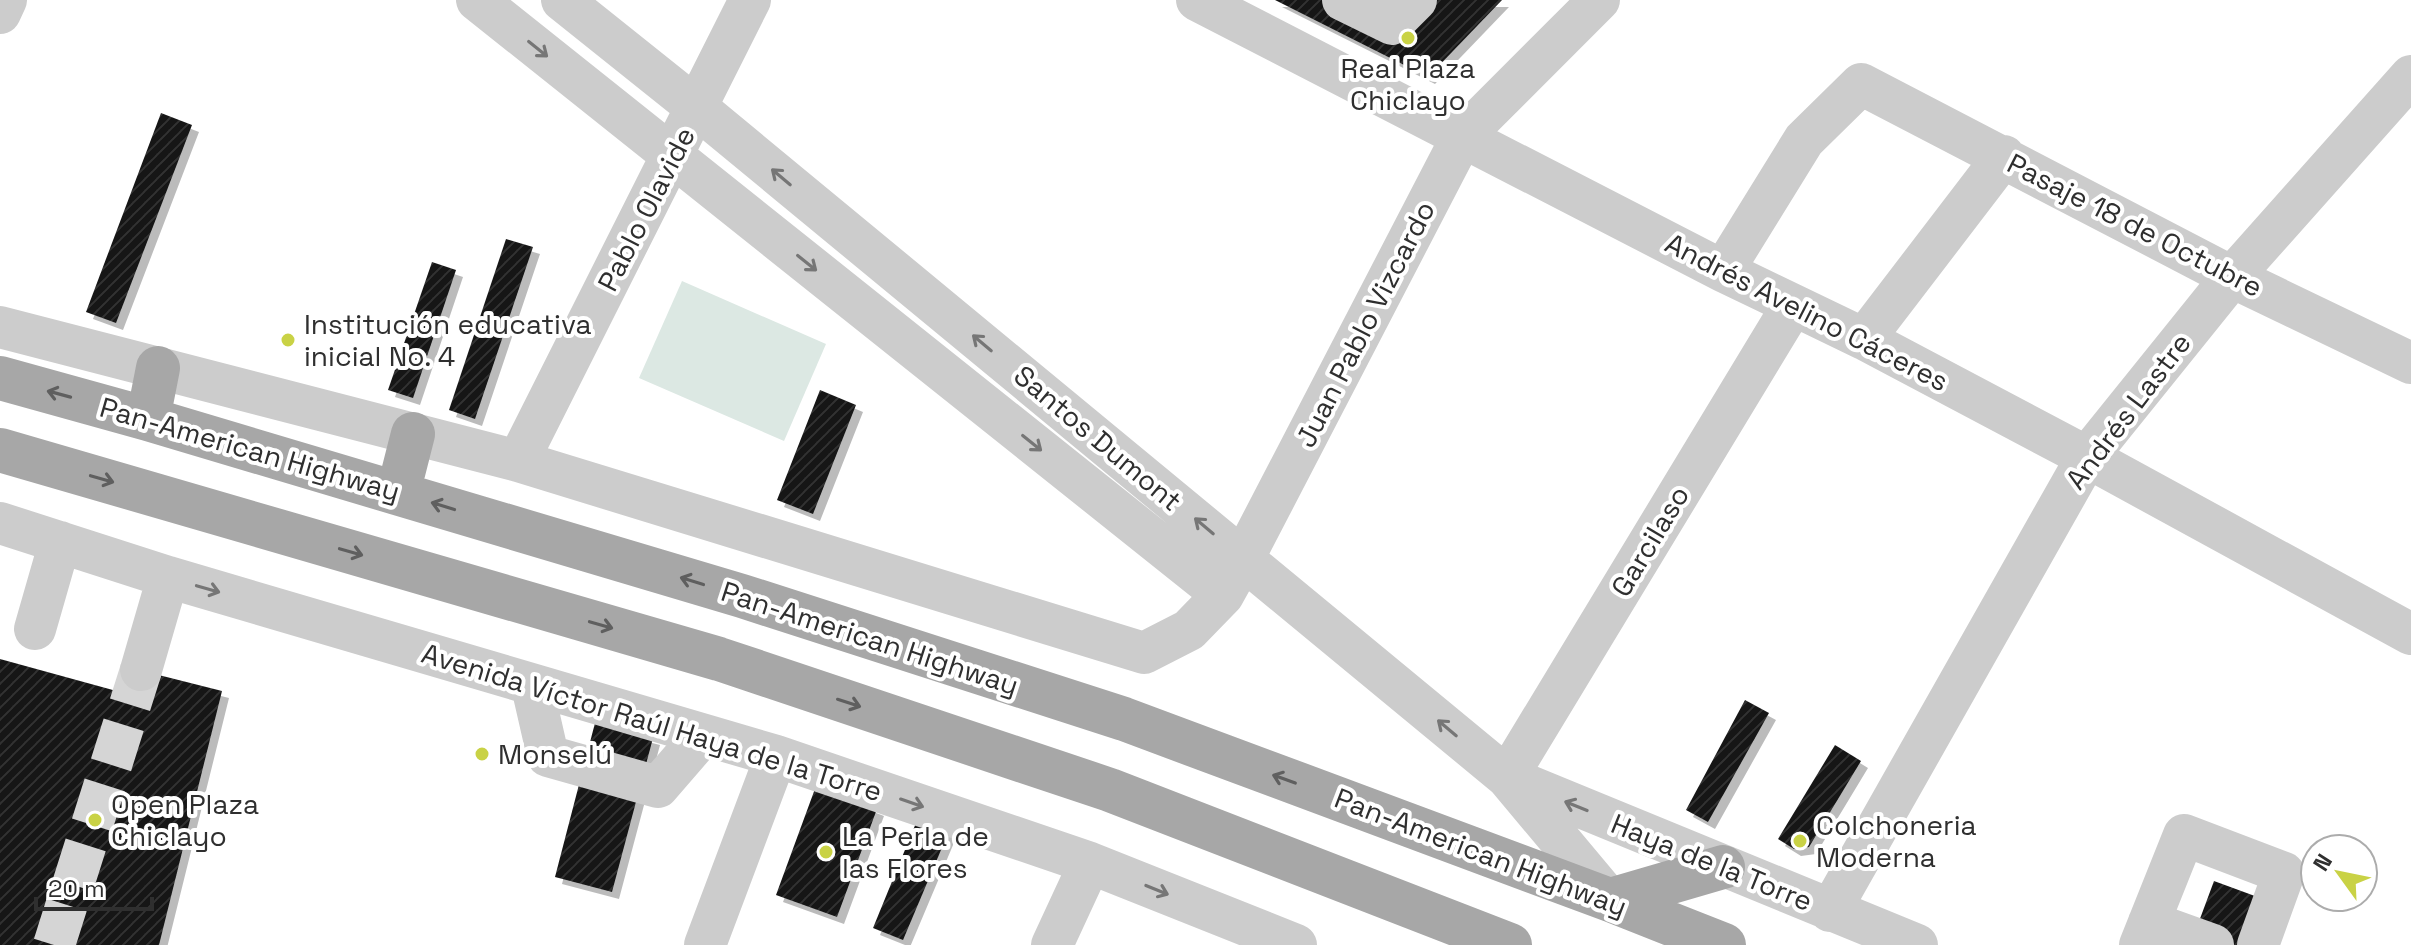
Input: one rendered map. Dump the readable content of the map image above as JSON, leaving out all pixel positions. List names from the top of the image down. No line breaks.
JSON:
{"streets":{"main road":["Pan-American Highway"],"street":["Pablo Olavide","Pasaje 18 de Octubre","Andrés Avelino Cáceres","Juan Pablo Vizcardo","Andrés Lastre","Santos Dumont","Garcilaso","Avenida Víctor Raúl Haya de la Torre","Haya de la Torre"]},"crossings":[["Pablo Olavide","Juan Pablo Vizcardo"],["Pablo Olavide","Santos Dumont"],["Pasaje 18 de Octubre","Andrés Avelino Cáceres"],["Pasaje 18 de Octubre","Andrés Lastre"],["Andrés Avelino Cáceres","Juan Pablo Vizcardo"],["Andrés Avelino Cáceres","Andrés Lastre"],["Andrés Avelino Cáceres","Garcilaso"],["Juan Pablo Vizcardo","Santos Dumont"],["Andrés Lastre","Haya de la Torre"],["Santos Dumont","Pan-American Highway"],["Santos Dumont","Garcilaso"],["Santos Dumont","Haya de la Torre"],["Garcilaso","Haya de la Torre"]],"one_way":["Haya de la Torre"],"places":["Real Plaza Chiclayo","Institución educativa inicial No. 4","Monselú","Open Plaza Chiclayo","Colchoneria Moderna","La Perla de las Flores"],"scale_bar":"20 m","north":"top left"}
